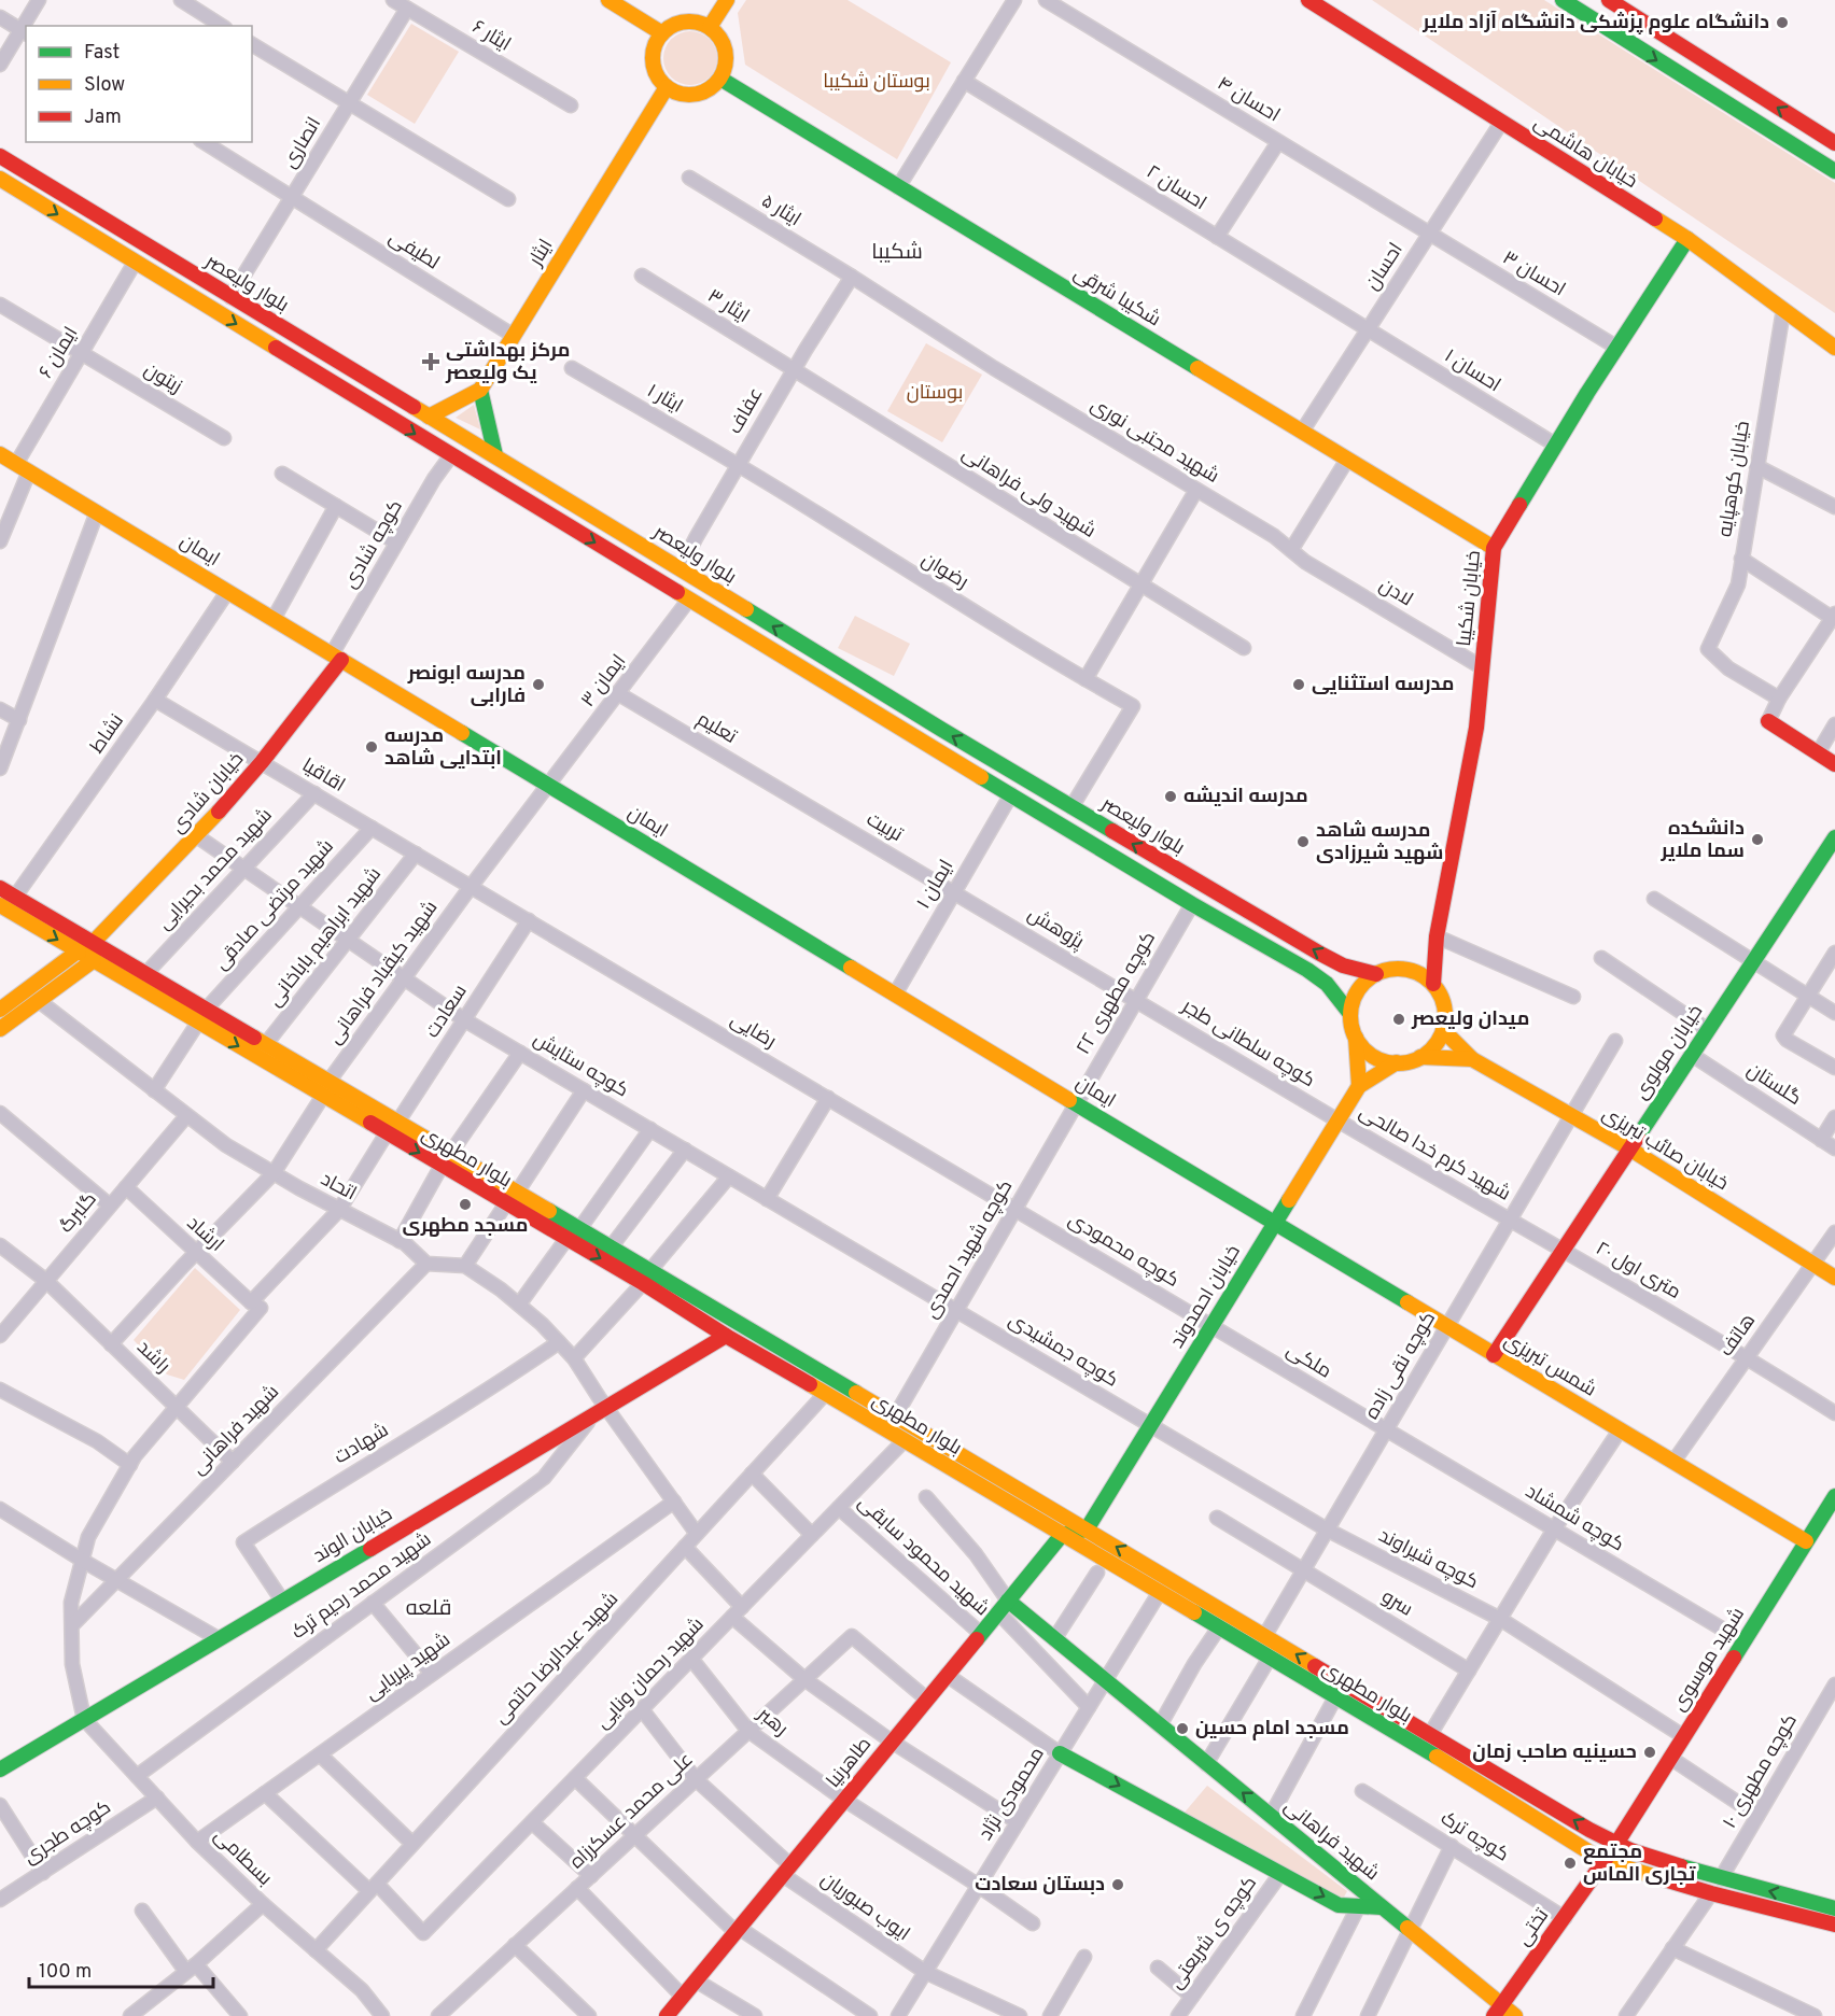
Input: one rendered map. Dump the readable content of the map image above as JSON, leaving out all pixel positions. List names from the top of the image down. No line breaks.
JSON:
{"streets":{"main road":["خیابان هاشمی","ایثار","بلوار ولیعصر","شکیبا شرقی","ایمان","خیابان شکیبا","خیابان شادی","خیابان مولوی","خیابان صائب تبریزی","بلوار مطهری","خیابان احمدوند","شمس تبریزی","شهید فراهانی","خیابان الوند","شهید موسوی","طاهرنیا","تختی"],"street":["ایثار ۶","احسان ۴","انصاری","احسان ۲","ایثار ۵","لطیفی","احسان","احسان ۳","ایثار ۳","ایمان ۶","احسان ۱","زیتون","ایثار ۱","عفاف","شهید مجتبی نوری","خیابان کوهپایه","شهید ولی فراهانی","کوچه شادی","رضوان","لادن","ایمان ۳","تعلیم","نشاط","اقاقیا","تربیت","شهید محمد بحیرایی","ایمان ۱","شهید مرتضی صادقی","پژوهش","شهید ابراهیم باباخانی","شهید کیقباد فراهانی","کوچه مطهری ۲۲","سعادت","رضایی","کوچه سلطانی طجر","کوچه ستایش","گلستان","شهید کرم خدا صالحی","اتحاد","گلبرگ","ارشاد","کوچه شهید احمدی","کوچه محمودی","۲۰ متری اول","هاتف","کوچه جمشیدی","راشد","ملکی","کوچه نقی زاده","شهادت","کوچه شمشاد","شهید محمود سابقی","کوچه شیراوند","شهید محمد رحیم ترک","سرو","شهید عبدالرضا حاتمی","شهید پیریایی","شهید رحمان ونایی","رهبر","کوچه مطهری ۱۰","محمودی نژاد","علی محمد عسکرزاه","کوچه طجری","کوچه ترک","بسطامی","ایوب صبوریان","کوچه ی شریعتی"]},"crossings":[["ایثار ۶","انصاری"],["احسان ۴","احسان"],["احسان ۴","احسان ۳"],["انصاری","لطیفی"],["انصاری","بلوار ولیعصر"],["خیابان هاشمی","احسان"],["خیابان هاشمی","خیابان کوهپایه"],["خیابان هاشمی","خیابان شکیبا"],["احسان ۲","احسان"],["احسان ۲","احسان ۱"],["ایثار ۵","عفاف"],["ایثار ۵","شهید مجتبی نوری"],["لطیفی","ایثار"],["ایثار","شکیبا شرقی"],["احسان","احسان ۳"],["احسان","شکیبا شرقی"],["احسان","احسان ۱"],["احسان ۳","خیابان شکیبا"],["بلوار ولیعصر","ایمان ۶"],["بلوار ولیعصر","عفاف"],["بلوار ولیعصر","کوچه شادی"],["بلوار ولیعصر","رضوان"],["بلوار ولیعصر","ایمان ۳"],["بلوار ولیعصر","ایمان ۱"],["بلوار ولیعصر","کوچه مطهری ۲۲"],["شکیبا شرقی","خیابان شکیبا"],["ایثار ۳","عفاف"],["ایثار ۳","شهید ولی فراهانی"],["ایمان ۶","زیتون"],["ایمان ۶","ایمان"],["احسان ۱","خیابان شکیبا"],["ایثار ۱","عفاف"],["ایثار ۱","رضوان"],["عفاف","شهید ولی فراهانی"],["عفاف","رضوان"],["شهید مجتبی نوری","لادن"],["کوچه شادی","ایمان"],["کوچه شادی","خیابان شادی"],["ایمان","ایمان ۳"],["ایمان","نشاط"],["ایمان","خیابان شادی"],["ایمان","ایمان ۱"],["ایمان","کوچه مطهری ۲۲"],["ایمان","کوچه شهید احمدی"],["ایمان","خیابان احمدوند"],["ایمان","شمس تبریزی"],["لادن","خیابان شکیبا"],["ایمان ۳","تعلیم"],["ایمان ۳","اقاقیا"],["ایمان ۳","شهید کیقباد فراهانی"],["ایمان ۳","رضایی"],["تعلیم","تربیت"],["نشاط","اقاقیا"],["نشاط","بلوار مطهری"],["اقاقیا","خیابان شادی"],["اقاقیا","شهید محمد بحیرایی"],["اقاقیا","شهید مرتضی صادقی"],["اقاقیا","شهید ابراهیم باباخانی"],["اقاقیا","شهید کیقباد فراهانی"],["اقاقیا","رضایی"],["خیابان شادی","کوچه ستایش"],["خیابان شادی","بلوار مطهری"],["تربیت","ایمان ۱"],["تربیت","پژوهش"],["شهید محمد بحیرایی","کوچه ستایش"],["شهید محمد بحیرایی","بلوار مطهری"],["ایمان ۱","پژوهش"],["شهید مرتضی صادقی","کوچه ستایش"],["شهید مرتضی صادقی","بلوار مطهری"],["شهید مرتضی صادقی","اتحاد"],["پژوهش","کوچه مطهری ۲۲"],["پژوهش","کوچه سلطانی طجر"],["شهید ابراهیم باباخانی","کوچه ستایش"],["شهید ابراهیم باباخانی","بلوار مطهری"],["شهید کیقباد فراهانی","رضایی"],["شهید کیقباد فراهانی","کوچه ستایش"],["شهید کیقباد فراهانی","بلوار مطهری"],["شهید کیقباد فراهانی","اتحاد"],["شهید کیقباد فراهانی","ارشاد"],["شهید کیقباد فراهانی","راشد"],["کوچه مطهری ۲۲","کوچه سلطانی طجر"],["کوچه مطهری ۲۲","کوچه شهید احمدی"],["سعادت","رضایی"],["سعادت","کوچه ستایش"],["سعادت","بلوار مطهری"],["سعادت","اتحاد"],["سعادت","ارشاد"],["سعادت","راشد"],["سعادت","شهید فراهانی"],["سعادت","خیابان الوند"],["سعادت","بسطامی"],["رضایی","کوچه شهید احمدی"],["رضایی","کوچه محمودی"],["کوچه سلطانی طجر","شهید کرم خدا صالحی"],["کوچه سلطانی طجر","خیابان احمدوند"],["خیابان مولوی","گلستان"],["خیابان مولوی","خیابان صائب تبریزی"],["خیابان مولوی","۲۰ متری اول"],["خیابان مولوی","شمس تبریزی"],["کوچه ستایش","کوچه شهید احمدی"],["کوچه ستایش","کوچه جمشیدی"],["خیابان صائب تبریزی","هاتف"],["خیابان صائب تبریزی","کوچه نقی زاده"],["شهید کرم خدا صالحی","۲۰ متری اول"],["شهید کرم خدا صالحی","خیابان احمدوند"],["شهید کرم خدا صالحی","کوچه نقی زاده"],["بلوار مطهری","کوچه شهید احمدی"],["بلوار مطهری","خیابان احمدوند"],["بلوار مطهری","کوچه نقی زاده"],["بلوار مطهری","خیابان الوند"],["بلوار مطهری","شهید عبدالرضا حاتمی"],["بلوار مطهری","شهید موسوی"],["بلوار مطهری","شهید رحمان ونایی"],["بلوار مطهری","طاهرنیا"],["بلوار مطهری","کوچه مطهری ۱۰"],["بلوار مطهری","محمودی نژاد"],["بلوار مطهری","تختی"],["اتحاد","گلبرگ"],["اتحاد","شهید فراهانی"],["گلبرگ","ارشاد"],["گلبرگ","راشد"],["کوچه شهید احمدی","کوچه محمودی"],["کوچه شهید احمدی","کوچه جمشیدی"],["کوچه محمودی","خیابان احمدوند"],["کوچه محمودی","ملکی"],["۲۰ متری اول","هاتف"],["۲۰ متری اول","کوچه نقی زاده"],["خیابان احمدوند","کوچه جمشیدی"],["خیابان احمدوند","ملکی"],["خیابان احمدوند","شمس تبریزی"],["خیابان احمدوند","کوچه شیراوند"],["هاتف","شمس تبریزی"],["کوچه جمشیدی","کوچه شیراوند"],["راشد","شهید فراهانی"],["ملکی","کوچه نقی زاده"],["ملکی","کوچه شمشاد"],["کوچه نقی زاده","شمس تبریزی"],["کوچه نقی زاده","کوچه شمشاد"],["کوچه نقی زاده","کوچه شیراوند"],["کوچه نقی زاده","سرو"],["شمس تبریزی","شهید موسوی"],["شهید فراهانی","طاهرنیا"],["شهید فراهانی","محمودی نژاد"],["شهید فراهانی","کوچه ی شریعتی"],["شهادت","خیابان الوند"],["کوچه شمشاد","شهید موسوی"],["خیابان الوند","شهید محمد رحیم ترک"],["خیابان الوند","بسطامی"],["شهید محمود سابقی","شهید رحمان ونایی"],["شهید محمود سابقی","طاهرنیا"],["کوچه شیراوند","شهید موسوی"],["شهید محمد رحیم ترک","بسطامی"],["شهید عبدالرضا حاتمی","شهید رحمان ونایی"],["شهید عبدالرضا حاتمی","بسطامی"],["شهید موسوی","تختی"],["شهید پیریایی","بسطامی"],["شهید رحمان ونایی","رهبر"],["رهبر","طاهرنیا"],["رهبر","محمودی نژاد"],["رهبر","علی محمد عسکرزاه"],["طاهرنیا","علی محمد عسکرزاه"],["طاهرنیا","ایوب صبوریان"],["محمودی نژاد","ایوب صبوریان"],["علی محمد عسکرزاه","ایوب صبوریان"],["کوچه طجری","بسطامی"],["کوچه ترک","تختی"]],"districts":["شکیبا","قلعه"],"parks":["بوستان شکیبا","بوستان"],"places":{"other":["دانشگاه علوم پزشکی دانشگاه آزاد ملایر","مدرسه ابونصر فارابی","مدرسه استثنایی","مدرسه ابتدایی شاهد","مدرسه اندیشه","دانشکده سما ملایر","مدرسه شاهد شهید شیرزادی","میدان ولیعصر","مسجد مطهری","مسجد امام حسین","حسینیه صاحب زمان","مجتمع تجاری الماس","دبستان سعادت"],"health":["مرکز بهداشتی یک ولیعصر"]},"legend":["Fast","Slow","Jam"],"scale_bar":"100 m"}
